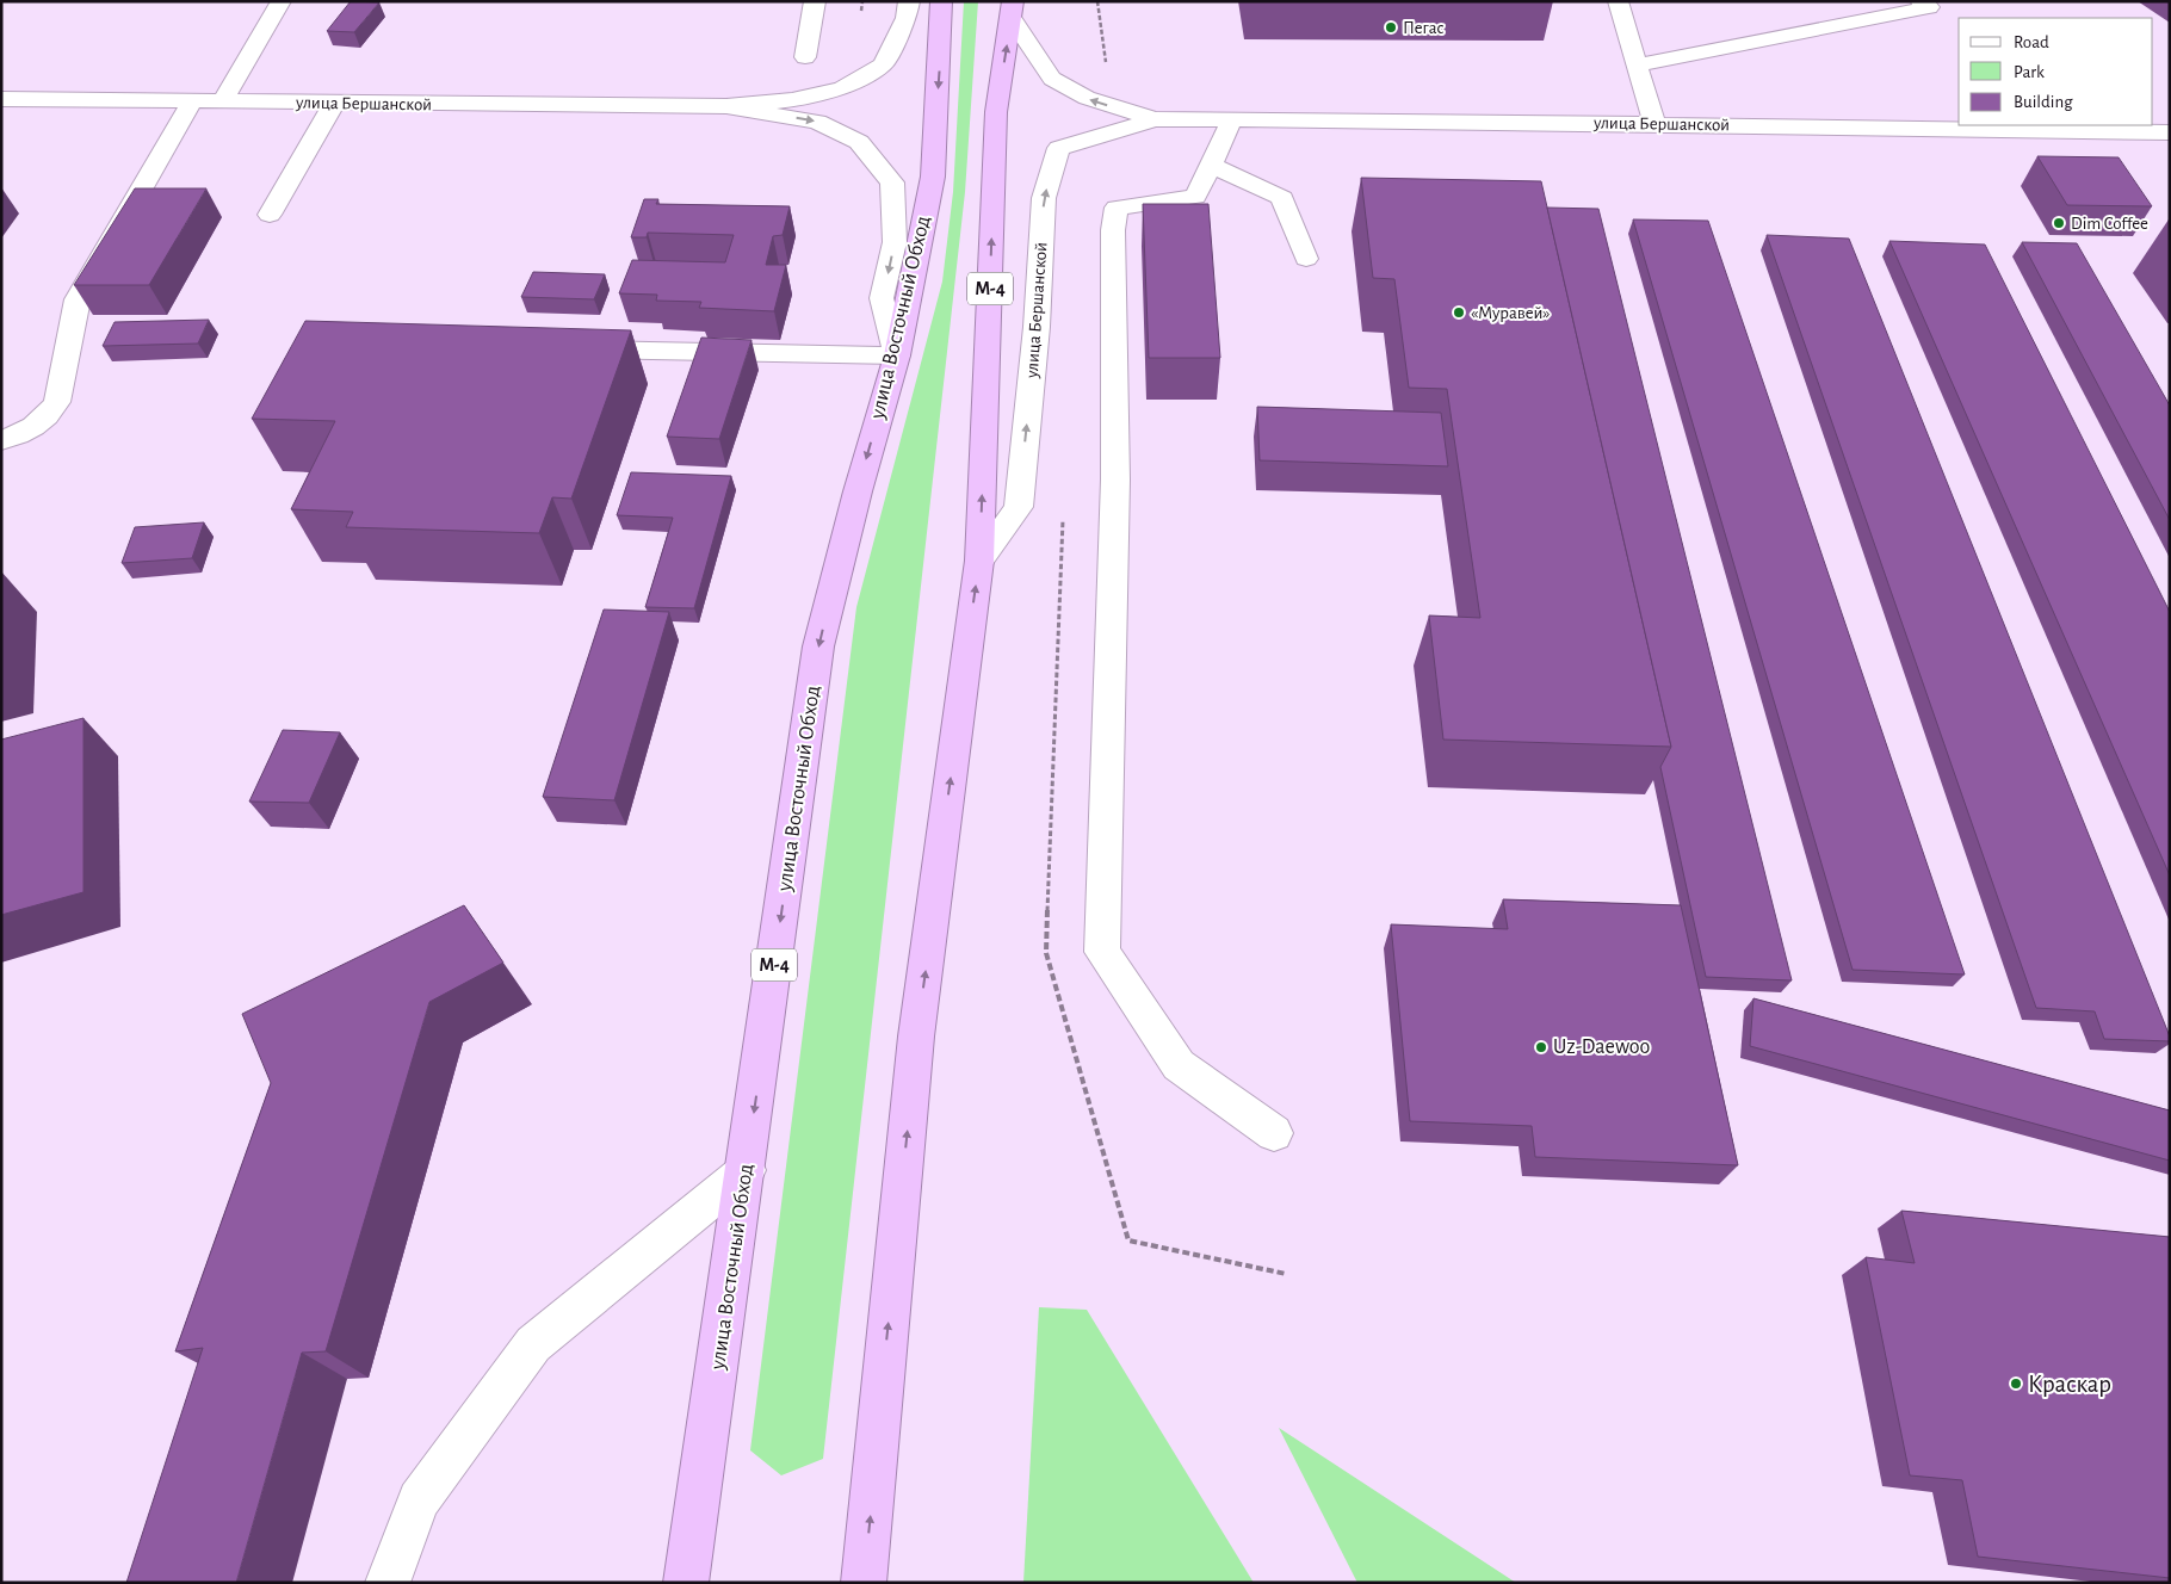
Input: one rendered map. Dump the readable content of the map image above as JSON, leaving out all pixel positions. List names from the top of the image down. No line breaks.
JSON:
{"streets":{"highway":["М-4","улица Восточный Обход"],"street":["улица Бершанской"]},"crossings":[["улица Бершанской","М-4"],["улица Бершанской","улица Восточный Обход"]],"places":["Пегас","Dim Coffee","«Муравей»","Uz-Daewoo","Краскар"],"legend":["Road","Park","Building"]}
